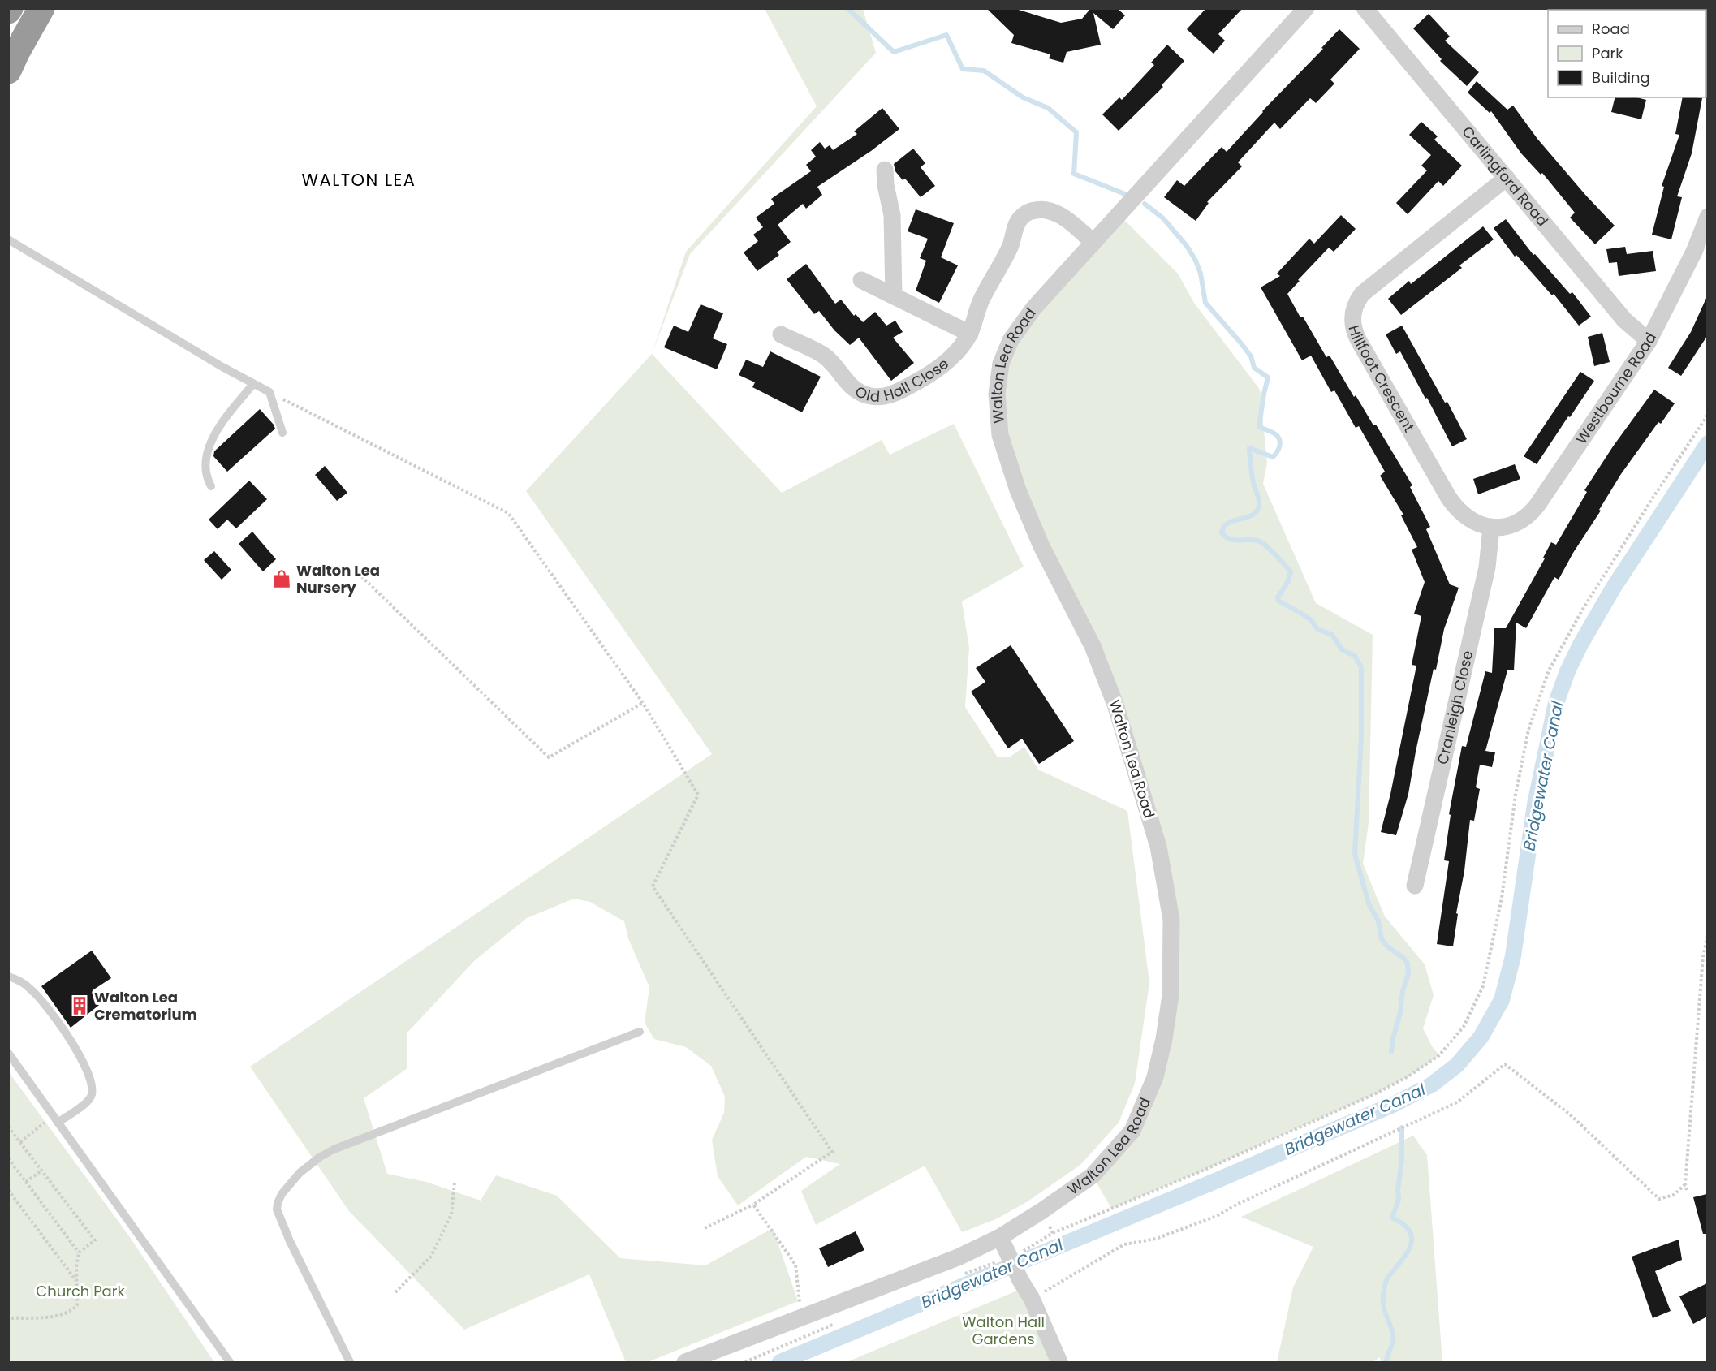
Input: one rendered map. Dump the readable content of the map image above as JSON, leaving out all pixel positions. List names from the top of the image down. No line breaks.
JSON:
{"streets":{"street":["Carlingford Road","Walton Lea Road","Old Hall Close","Hillfoot Crescent","Westbourne Road","Cranleigh Close"]},"crossings":[["Carlingford Road","Hillfoot Crescent"],["Carlingford Road","Westbourne Road"],["Walton Lea Road","Old Hall Close"],["Hillfoot Crescent","Westbourne Road"],["Hillfoot Crescent","Cranleigh Close"],["Westbourne Road","Cranleigh Close"]],"districts":["WALTON LEA"],"water":["Bridgewater Canal"],"parks":["Church Park","Walton Hall Gardens"],"places":{"shop":["Walton Lea Nursery"],"building":["Walton Lea Crematorium"]},"legend":["Road","Park","Building"]}
